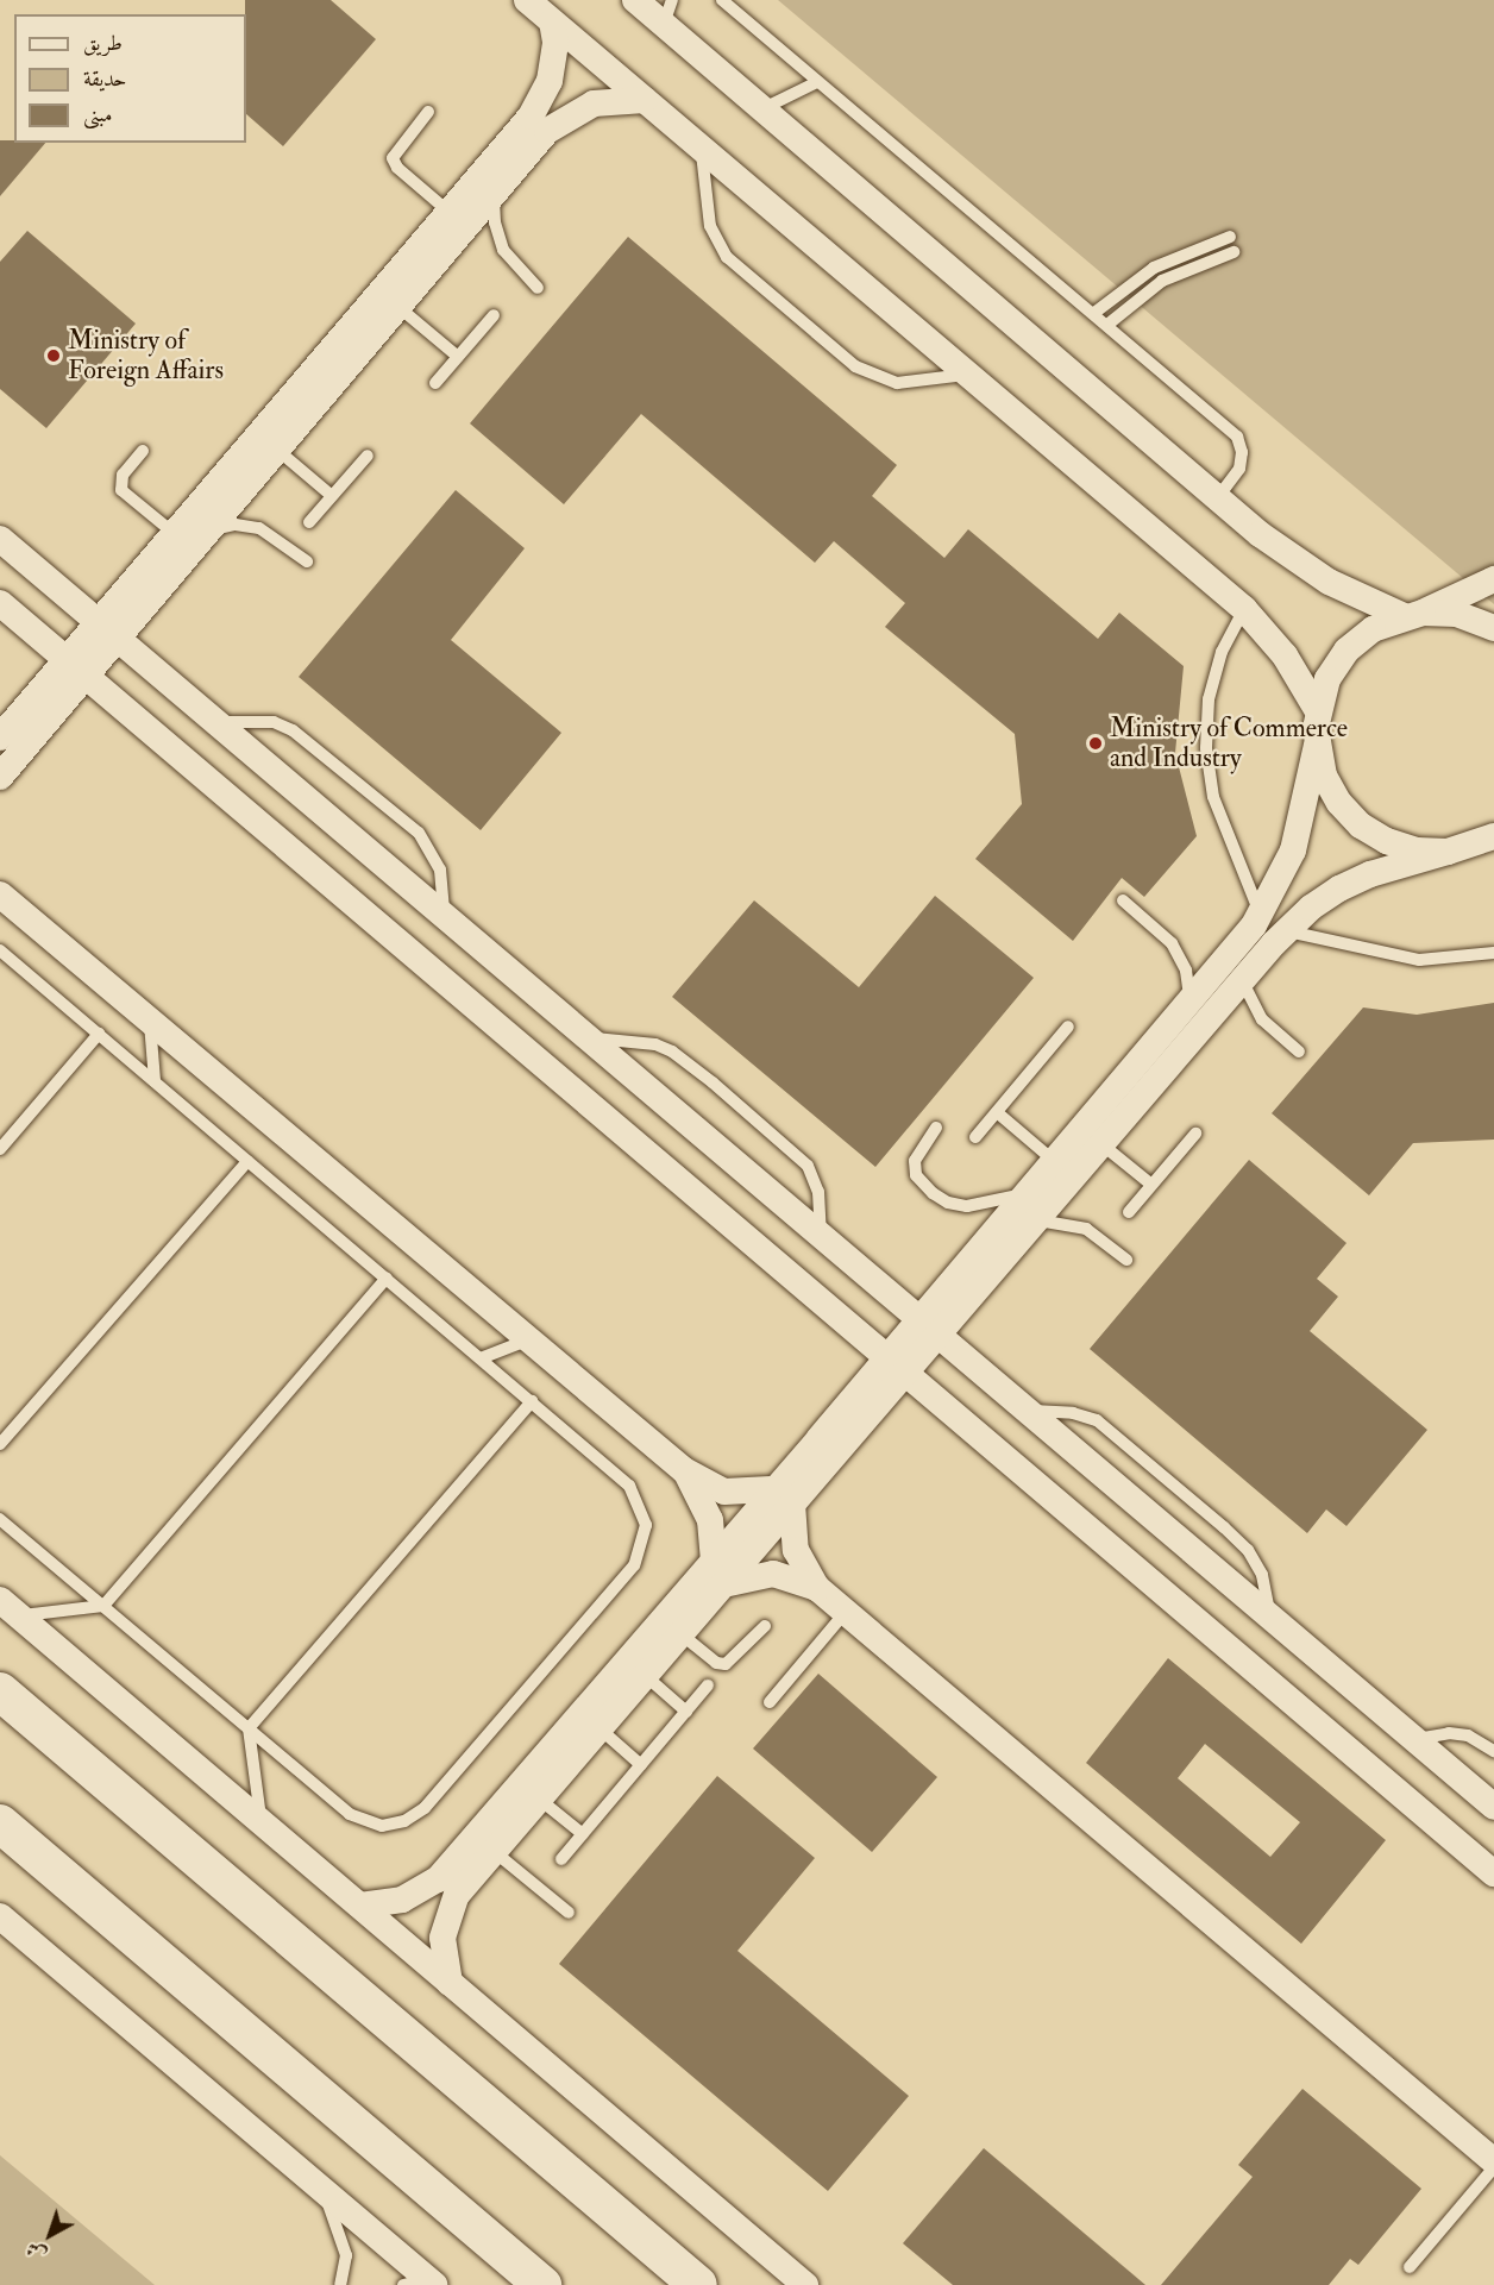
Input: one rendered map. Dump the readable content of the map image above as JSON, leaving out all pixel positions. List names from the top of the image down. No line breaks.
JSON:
{"places":["Ministry of Foreign Affairs","Ministry of Commerce and Industry"],"legend":["طريق","حديقة","مبنى"],"north":"bottom left"}
